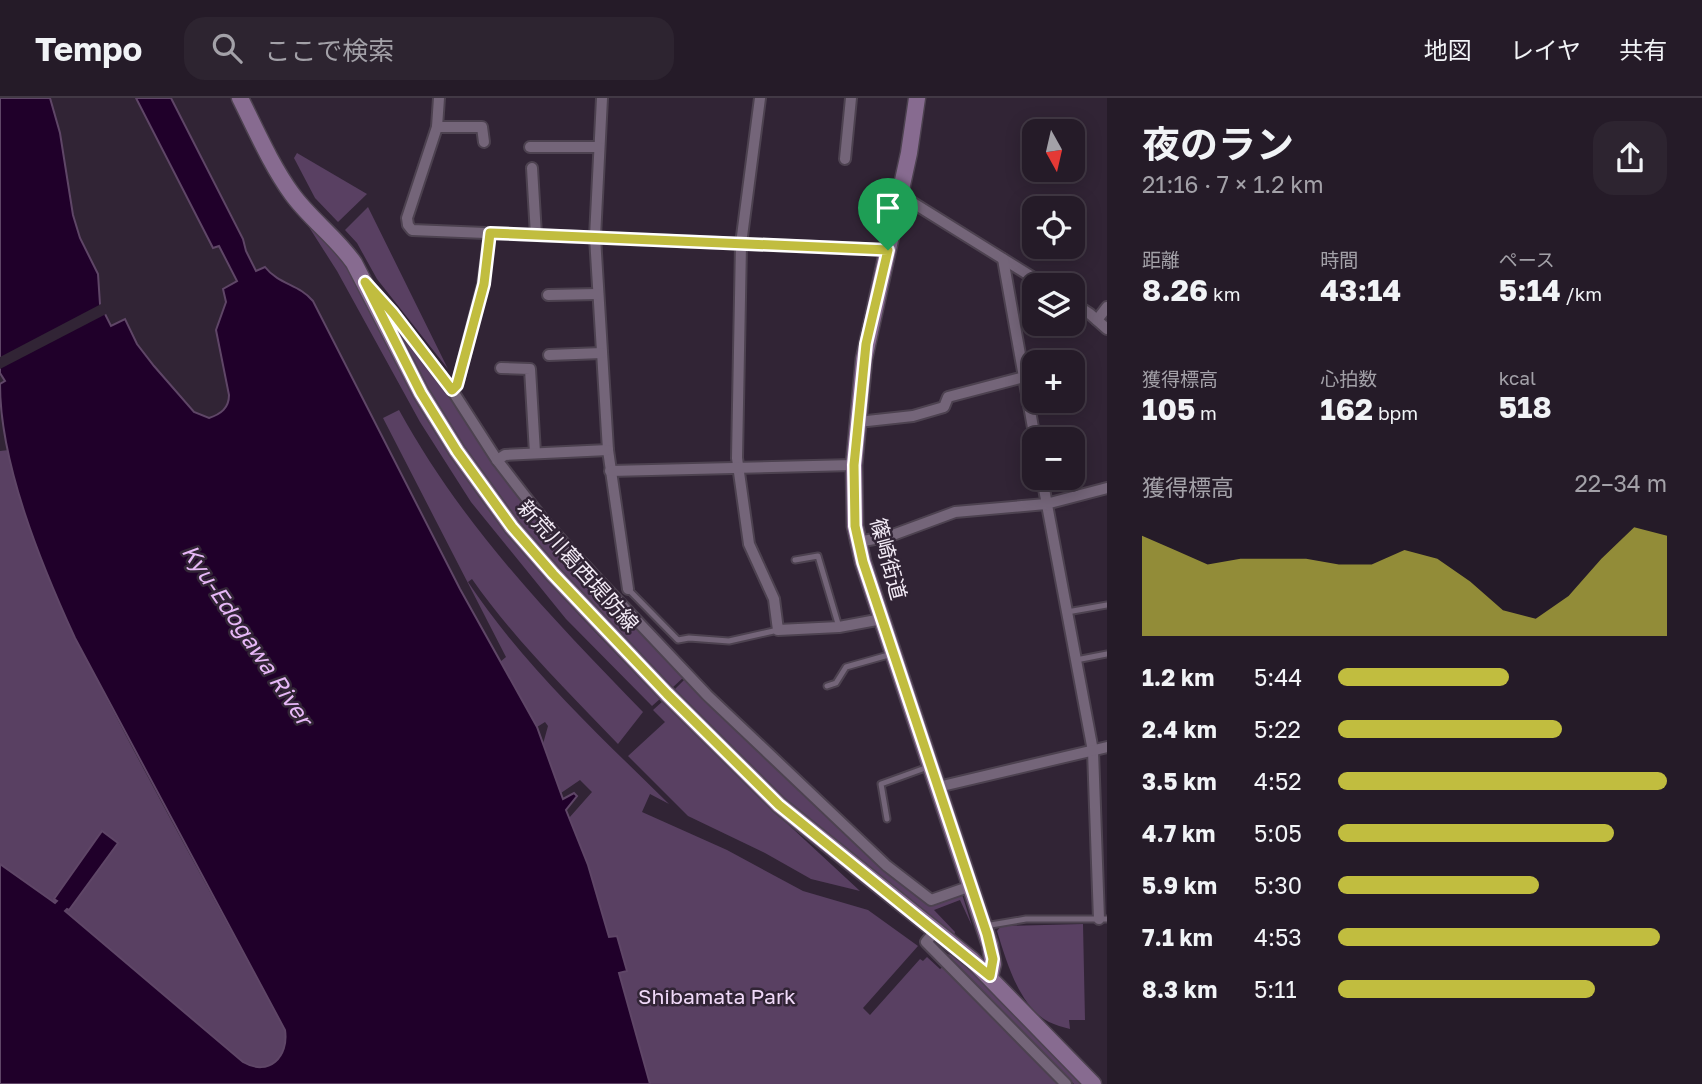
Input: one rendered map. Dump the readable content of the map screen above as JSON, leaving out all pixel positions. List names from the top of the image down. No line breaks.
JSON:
{"streets":{"main road":["篠崎街道","新荒川葛西堤防線"]},"crossings":[["篠崎街道","新荒川葛西堤防線"]],"water":["Kyu-Edogawa River"],"parks":["Shibamata Park"],"north":"bottom","page":{"header":"Tempo","search":"ここで検索","nav":["地図","レイヤ","共有"],"heading":["夜のラン","21:16 · 7 × 1.2 km"],"map_buttons":["+","−"],"stats":[["距離","8.26 km"],["時間","43:14"],["ペース","5:14 /km"],["獲得標高","105 m"],["心拍数","162 bpm"],["kcal","518"]],"chart":["獲得標高","22–34 m"],"list":[{"name":"1.2 km","note":"5:44"},{"name":"2.4 km","note":"5:22"},{"name":"3.5 km","note":"4:52"},{"name":"4.7 km","note":"5:05"},{"name":"5.9 km","note":"5:30"},{"name":"7.1 km","note":"4:53"},{"name":"8.3 km","note":"5:11"}]}}
